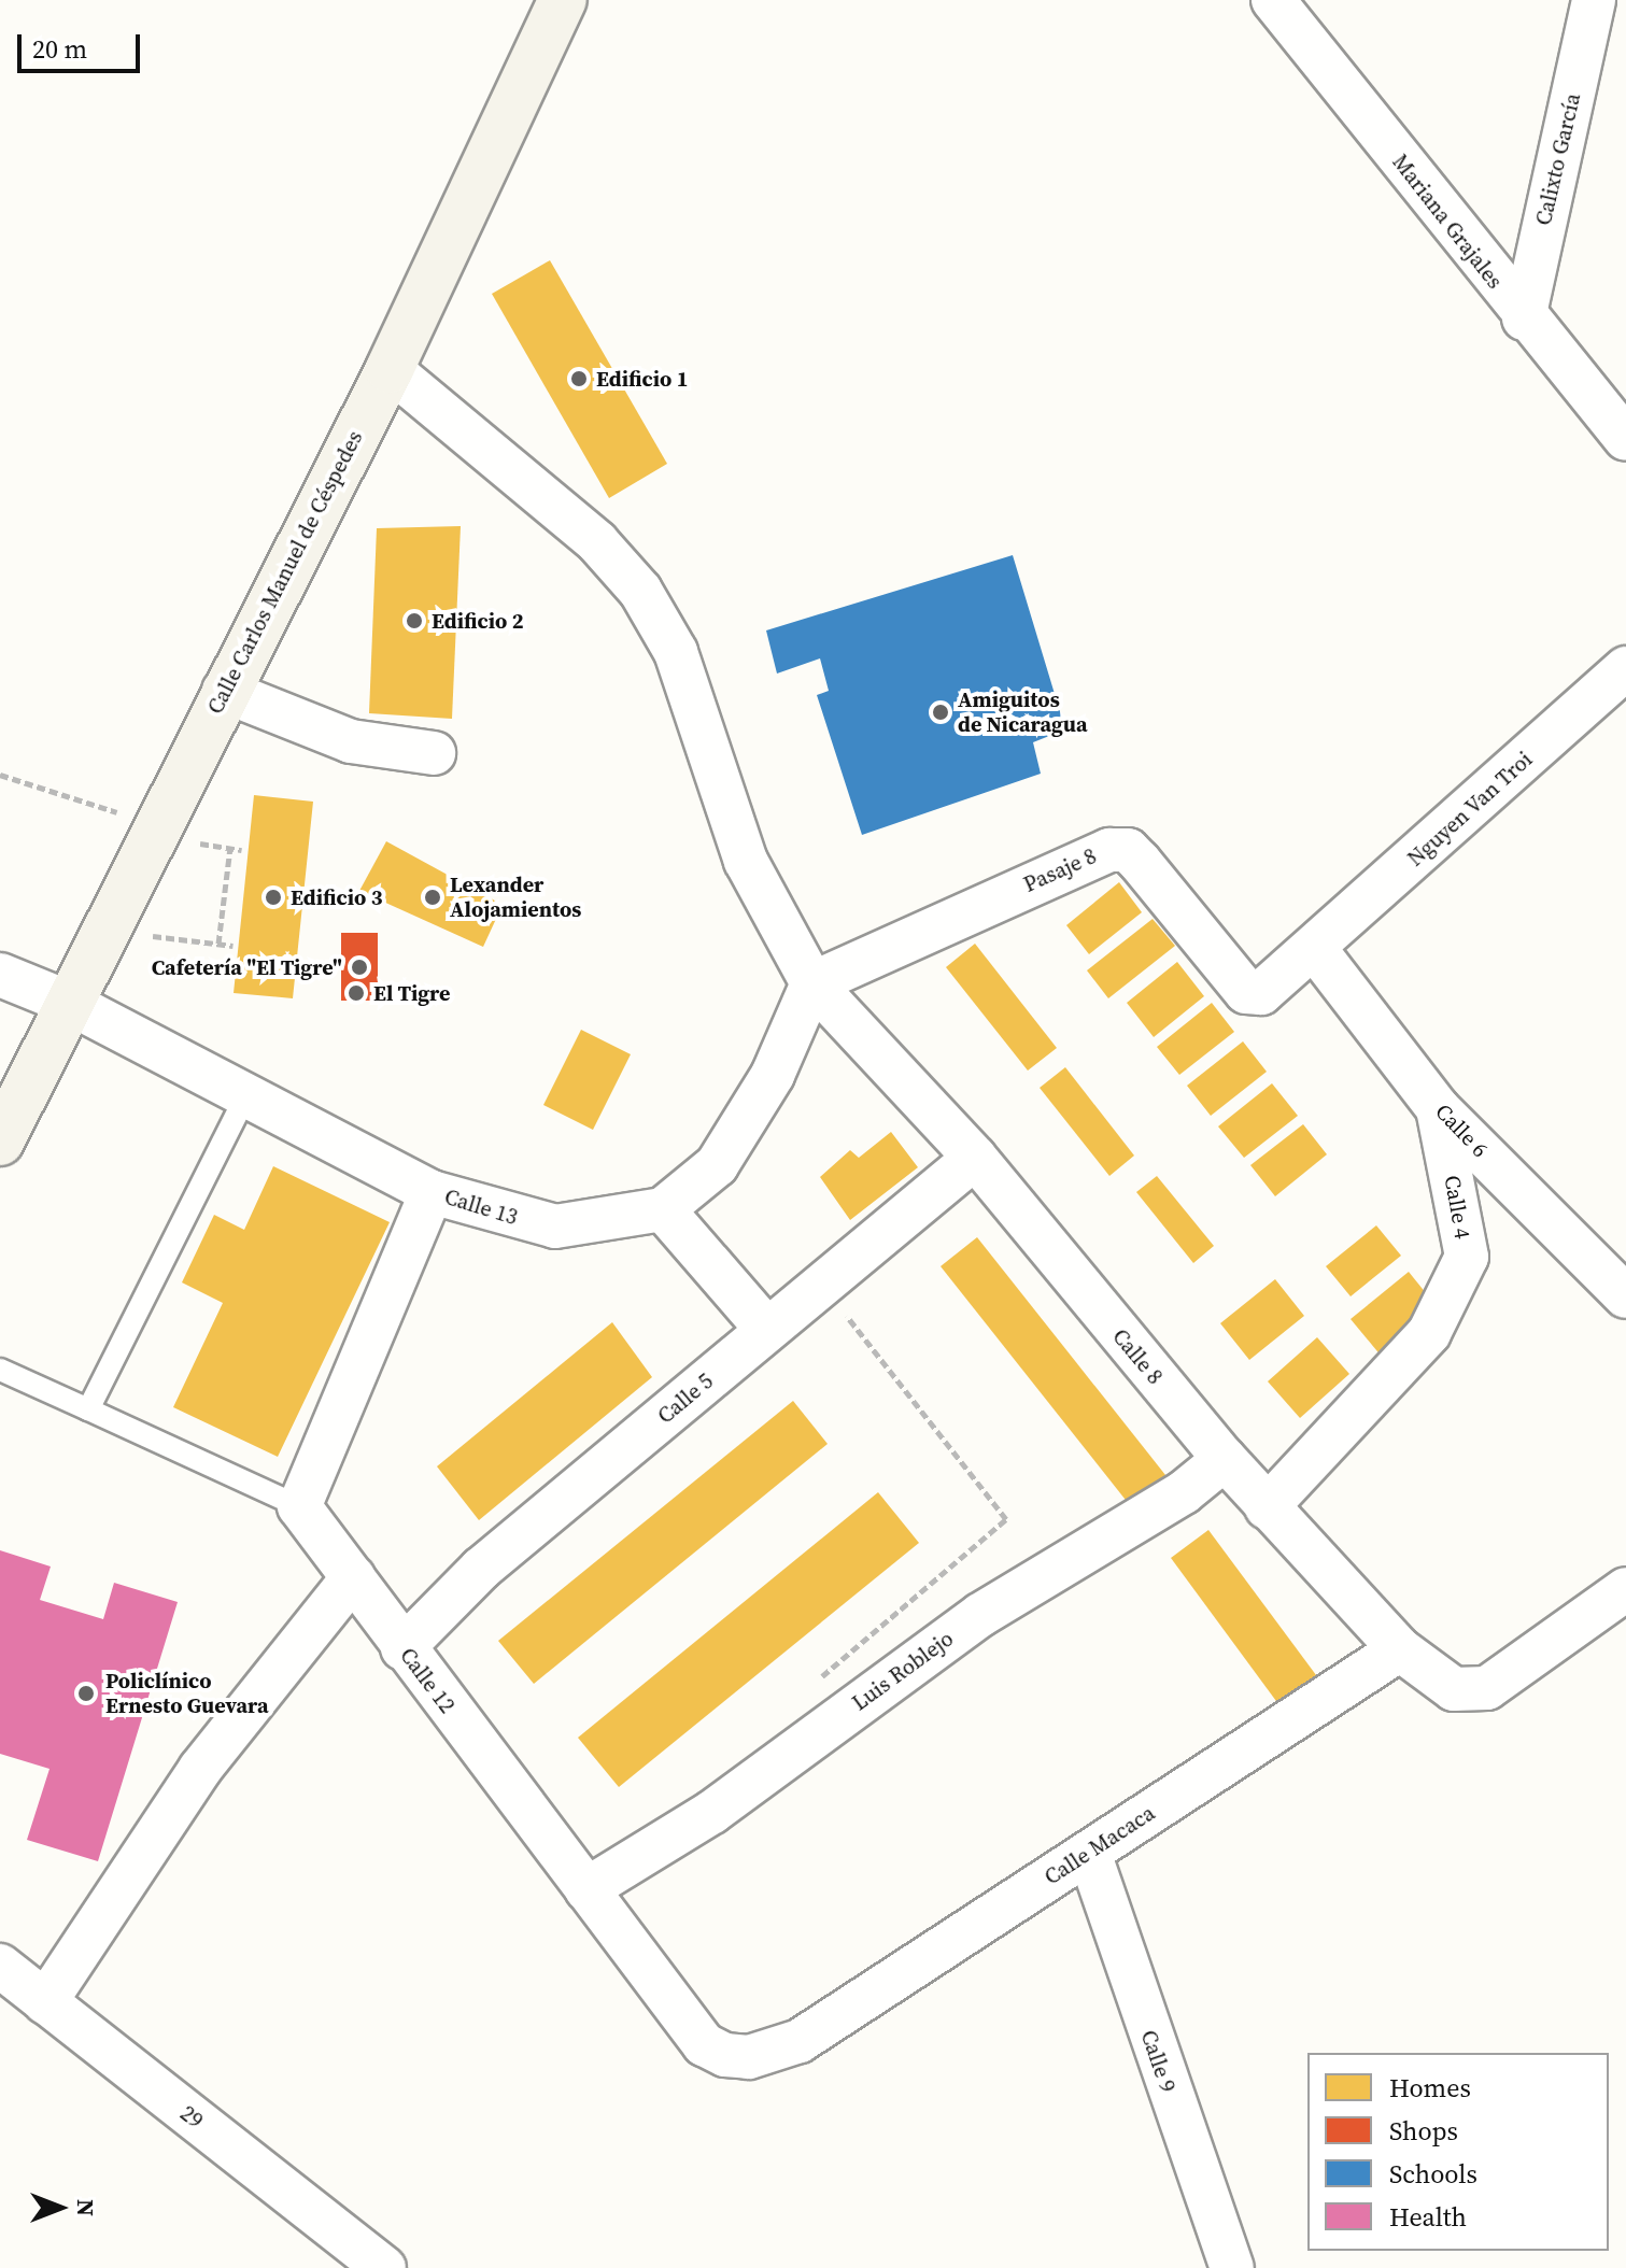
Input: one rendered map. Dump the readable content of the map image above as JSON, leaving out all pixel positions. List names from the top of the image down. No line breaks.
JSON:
{"streets":{"main road":["Calle Carlos Manuel de Céspedes"],"street":["Calixto García","Mariana Grajales","Nguyen Van Troi","Pasaje 8","Calle 6","Calle 13","Calle 4","Calle 8","Calle 5","Luis Roblejo","Calle 12","Calle Macaca","Calle 9","29"]},"crossings":[["Calixto García","Mariana Grajales"],["Calle Carlos Manuel de Céspedes","Calle 13"],["Calle Carlos Manuel de Céspedes","Calle 8"],["Nguyen Van Troi","Pasaje 8"],["Nguyen Van Troi","Calle 6"],["Pasaje 8","Calle 8"],["Calle 6","Calle 4"],["Calle 4","Calle 8"],["Calle 8","Calle 5"],["Calle 8","Luis Roblejo"],["Calle 8","Calle Macaca"],["Calle 5","Calle 12"],["Luis Roblejo","Calle 12"],["Calle 12","Calle Macaca"],["Calle Macaca","Calle 9"]],"places":["Edificio 1","Edificio 2","Amiguitos de Nicaragua","Edificio 3","Lexander Alojamientos","Cafetería \"El Tigre\"","El Tigre","Policlínico Ernesto Guevara"],"legend":["Homes","Shops","Schools","Health"],"scale_bar":"20 m","north":"right"}
